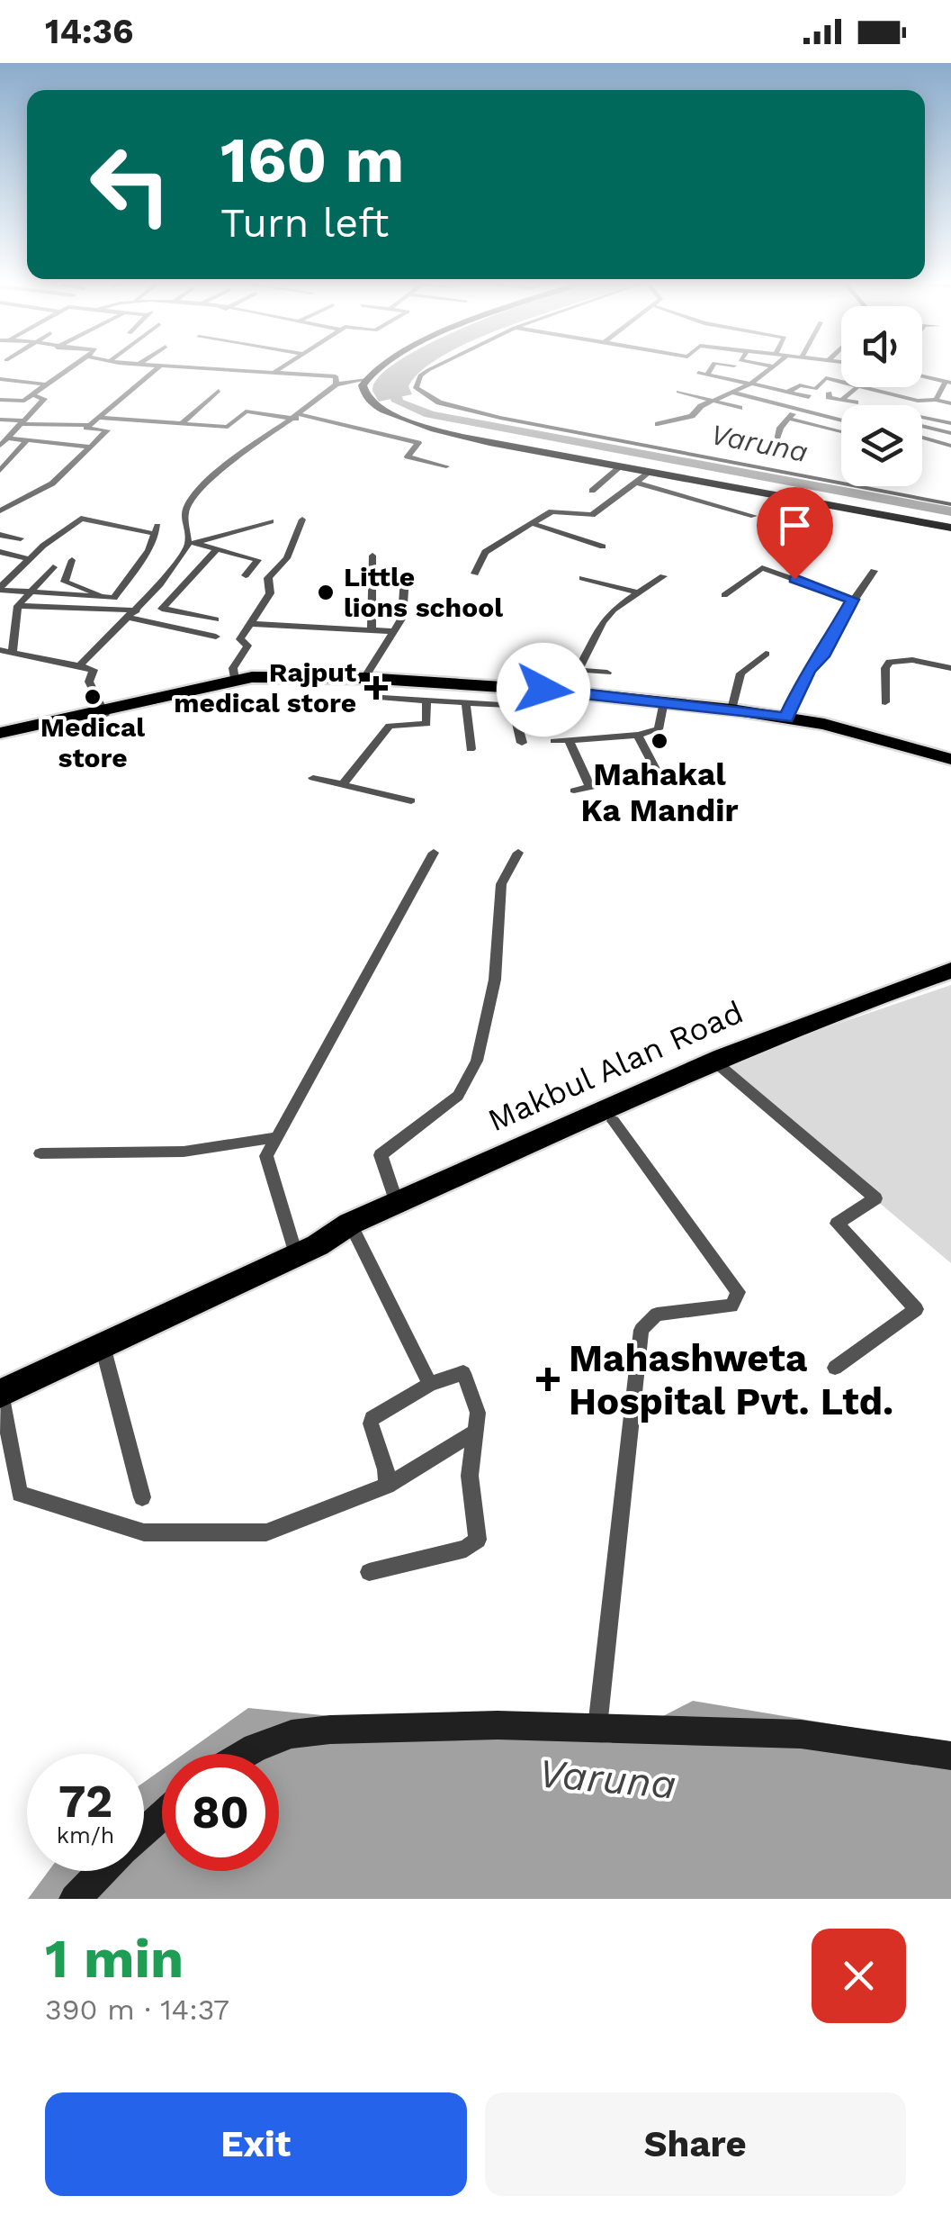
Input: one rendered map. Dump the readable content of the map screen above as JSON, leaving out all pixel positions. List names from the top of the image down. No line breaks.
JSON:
{"streets":{"highway":["Makbul Alan Road"]},"water":["Varuna"],"places":{"other":["Little lions school","Medical store","Mahakal Ka Mandir"],"health":["Rajput medical store","Mahashweta Hospital Pvt. Ltd."]},"page":{"status":"14:36","turn":["160 m","Turn left"],"speed":"72 km/h","limit":"80","heading":["1 min","390 m · 14:37"],"buttons":["Exit","Share"]}}
